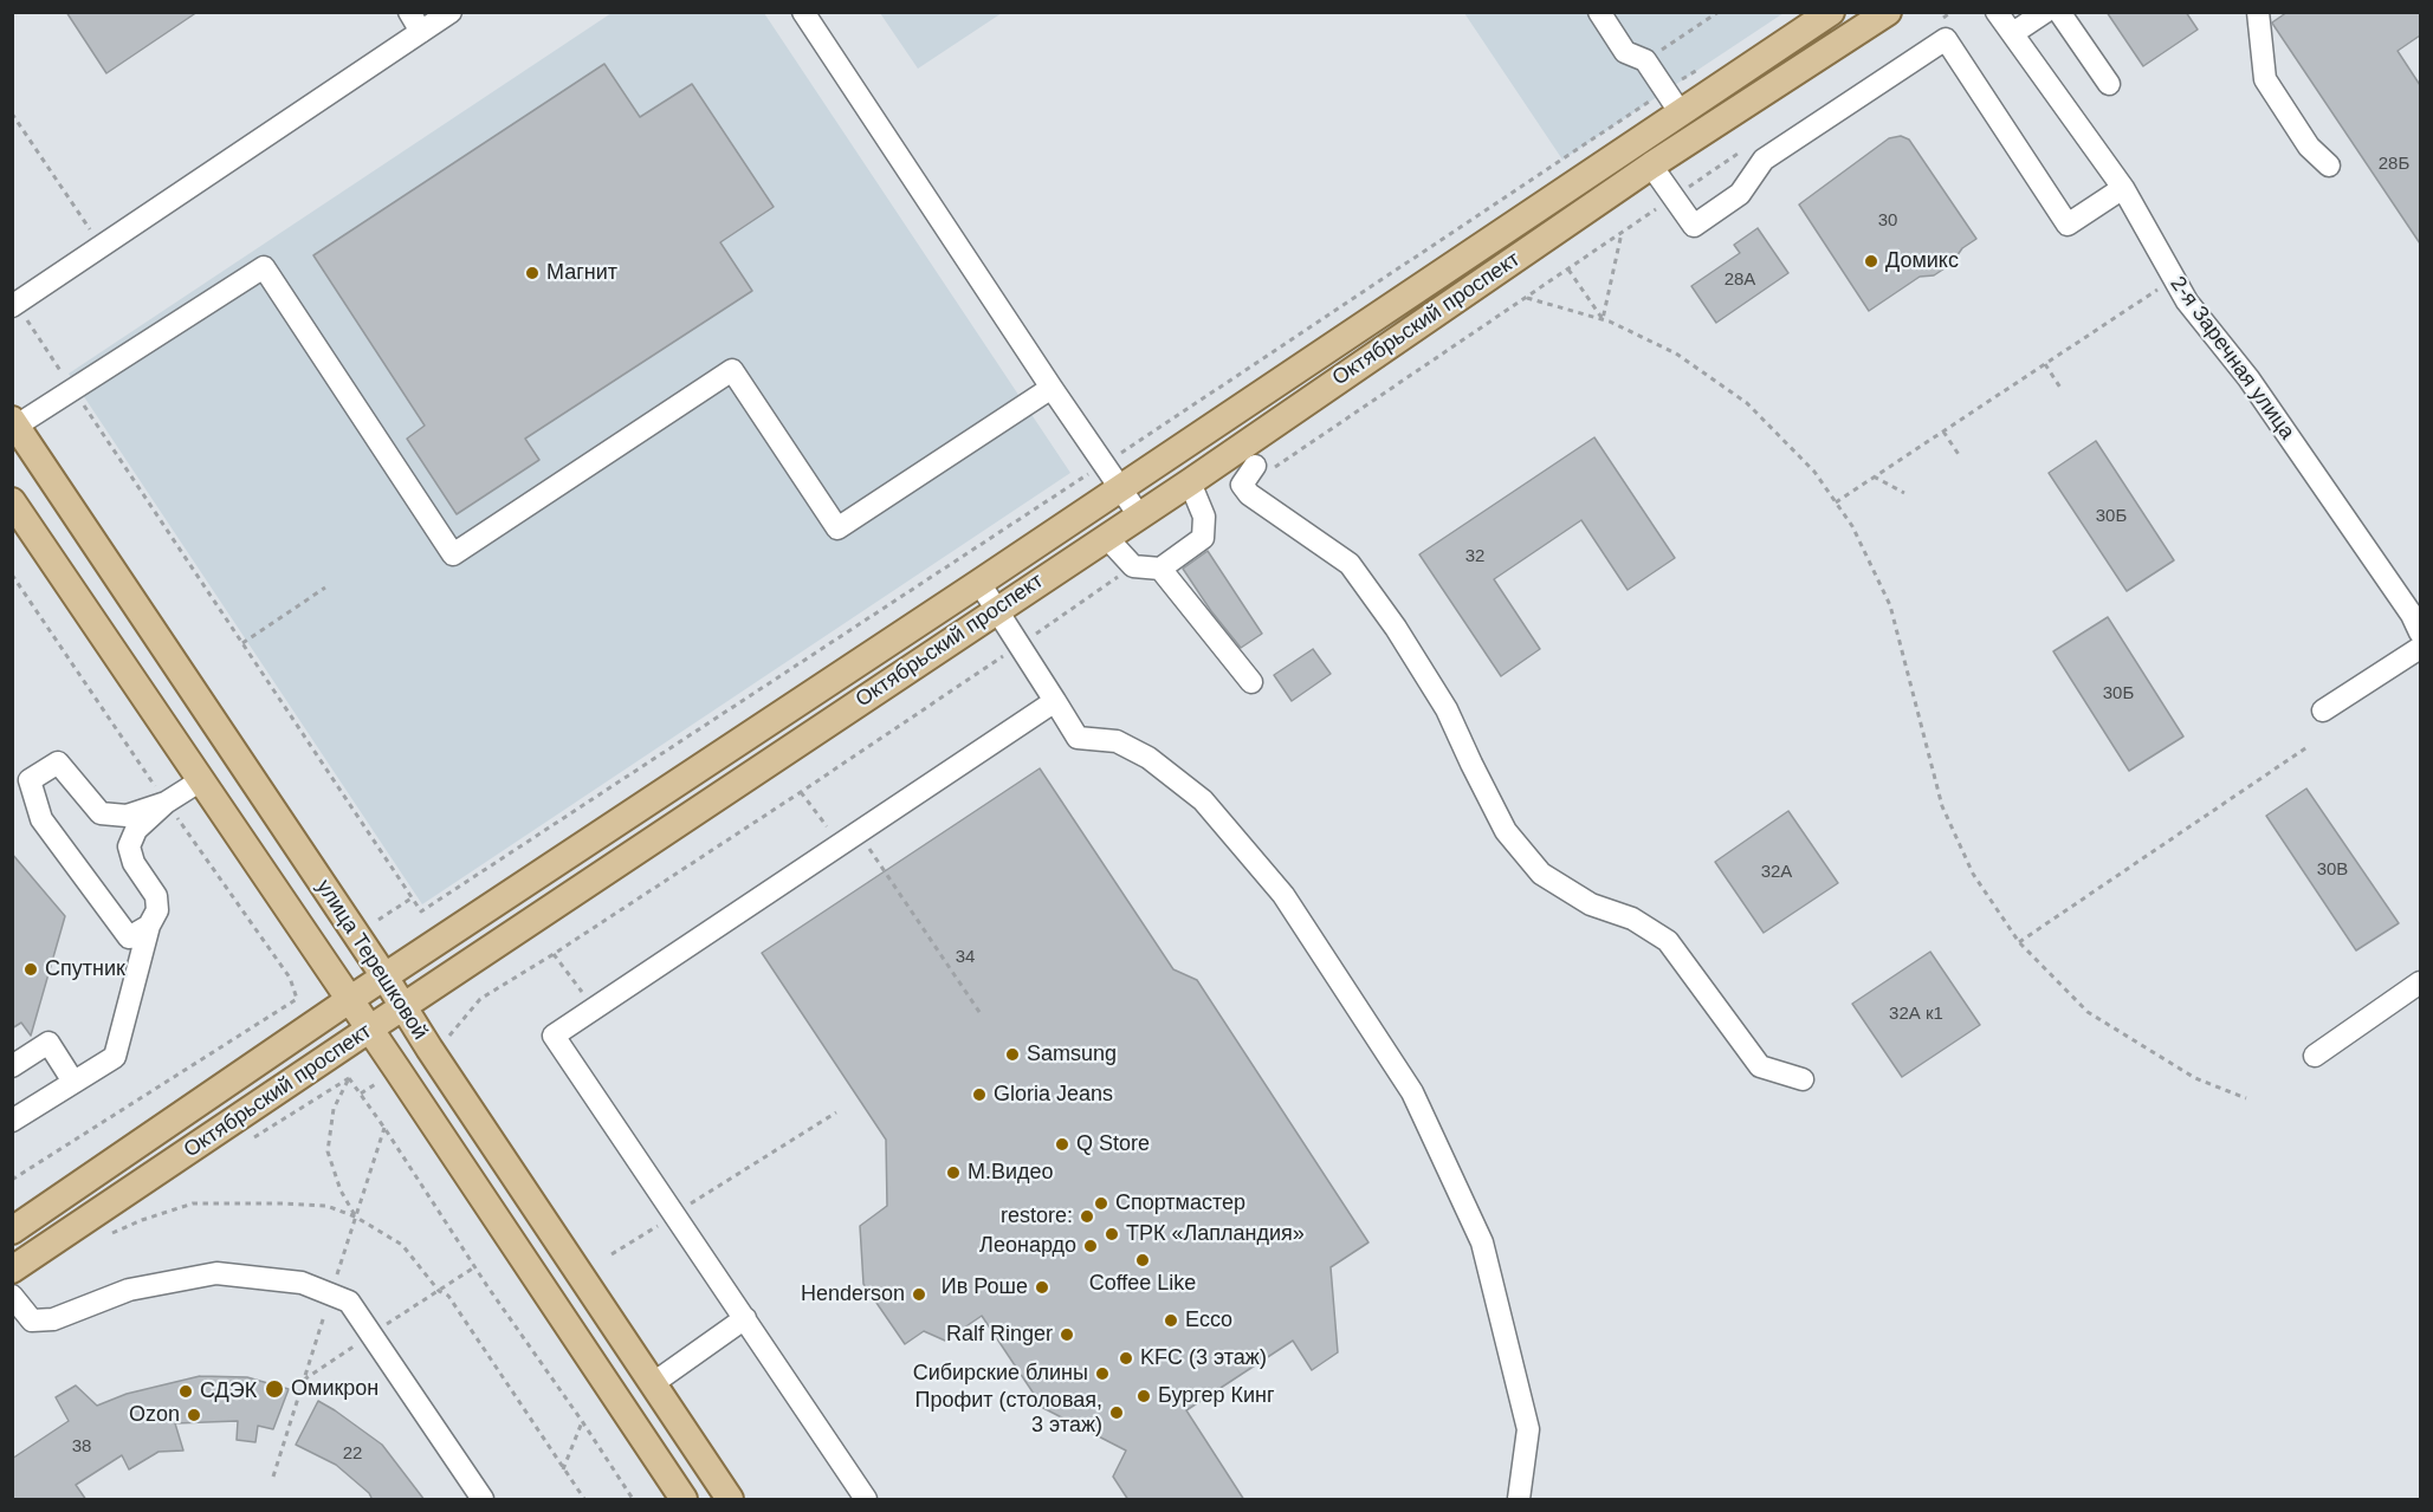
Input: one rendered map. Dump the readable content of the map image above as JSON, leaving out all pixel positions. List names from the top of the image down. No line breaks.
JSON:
{"streets":{"main road":["Октябрьский проспект","улица Терешковой"],"street":["2-я Заречная улица"]},"crossings":[["Октябрьский проспект","улица Терешковой"]],"places":["Домикс","Магнит","Спутник","Samsung","Gloria Jeans","Q Store","М.Видео","Спортмастер","restore:","ТРК «Лапландия»","Леонардо","Coffee Like","Ив Роше","Henderson","Ecco","Ralf Ringer","KFC (3 этаж)","Сибирские блины","Омикрон","СДЭК","Бургер Кинг","Профит (столовая, 3 этаж)","Ozon"],"house_numbers":["28Б","30","28А","30Б","32","30Б","30В","32А","34","32А к1","38","22"]}
